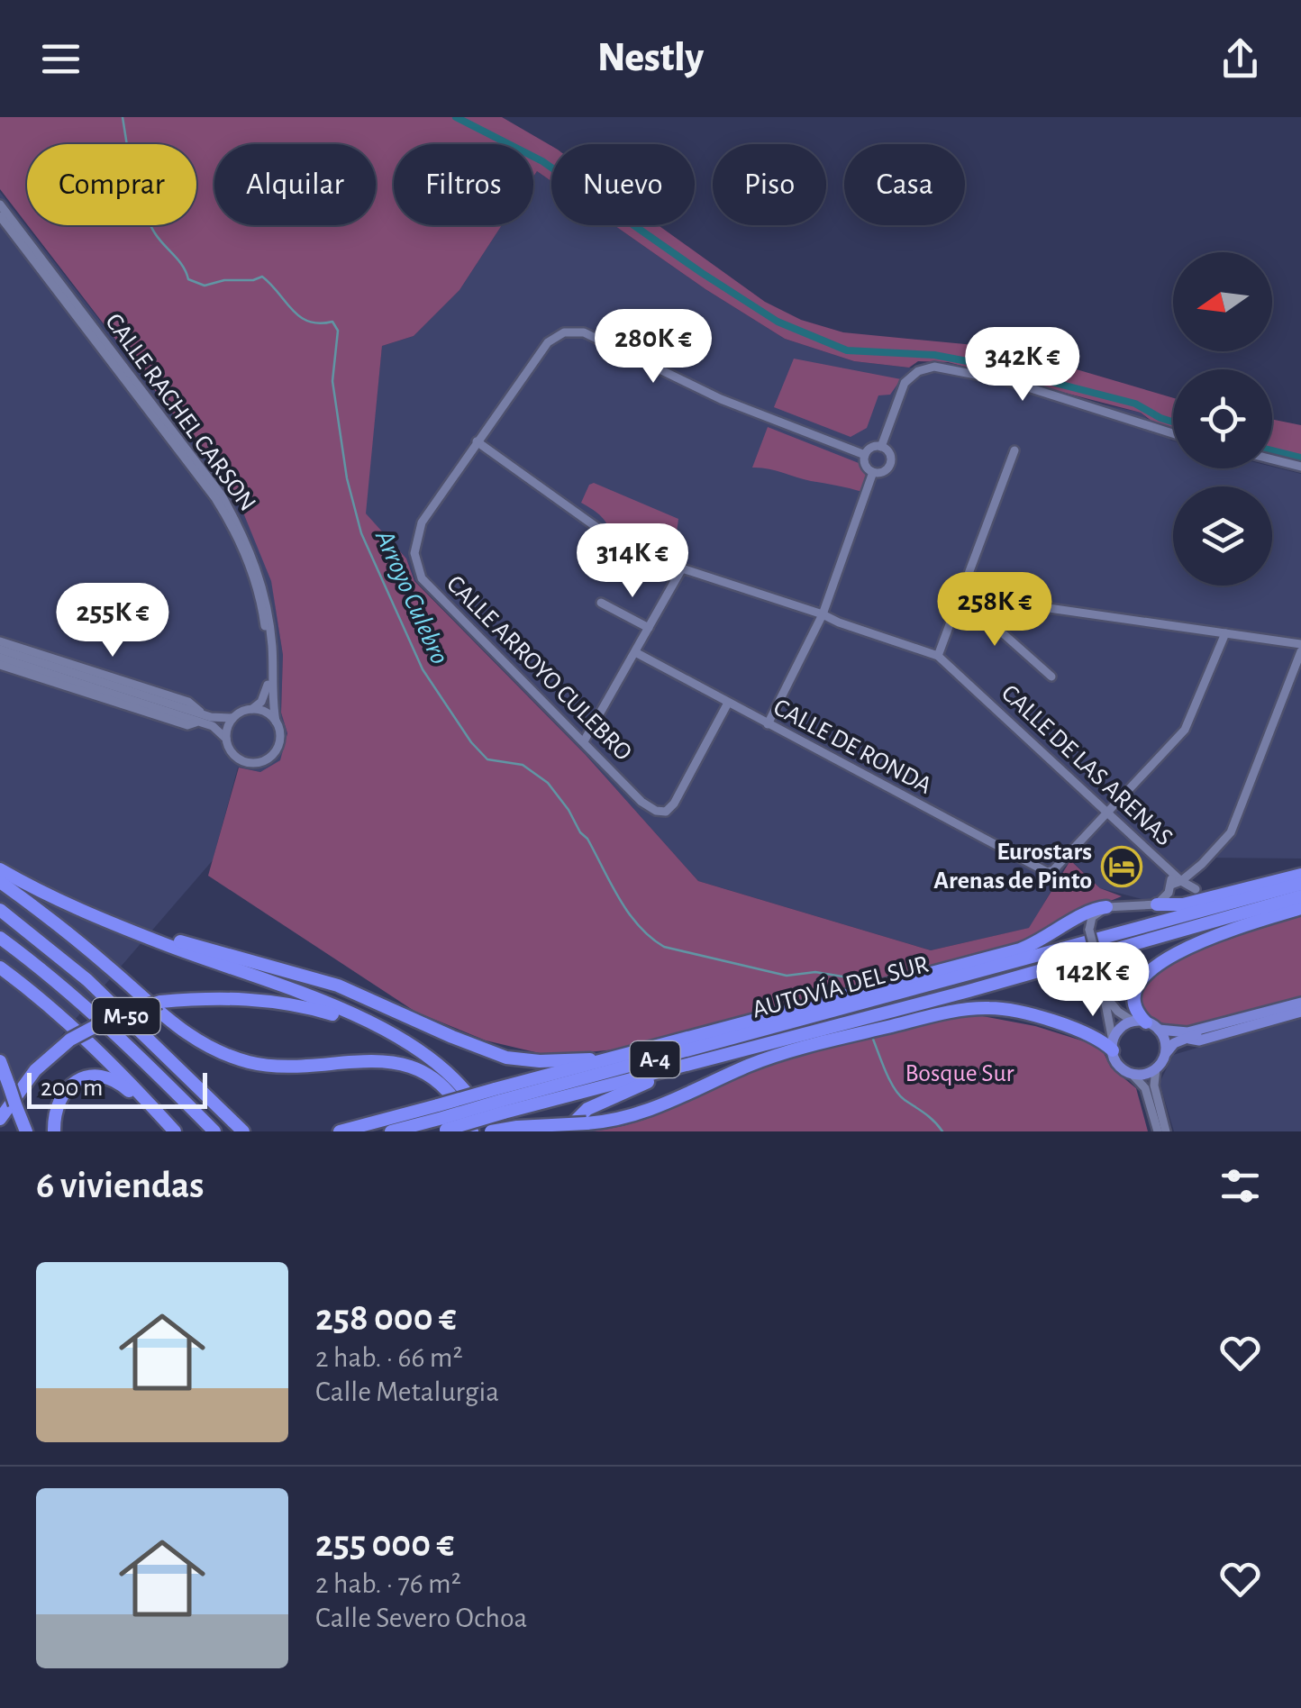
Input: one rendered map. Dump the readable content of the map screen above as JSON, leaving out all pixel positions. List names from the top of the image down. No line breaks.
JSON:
{"streets":{"highway":["AUTOVÍA DEL SUR","M-50","A-4"],"street":["CALLE RACHEL CARSON","CALLE ARROYO CULEBRO","CALLE DE RONDA","CALLE DE LAS ARENAS"]},"crossings":[["CALLE ARROYO CULEBRO","CALLE DE RONDA"],["CALLE DE RONDA","CALLE DE LAS ARENAS"]],"water":["Arroyo Culebro"],"parks":["Bosque Sur"],"places":{"hotel":["Eurostars Arenas de Pinto"]},"scale_bar":"200 m","north":"left","page":{"header":"Nestly","chip":["Comprar","Alquilar","Filtros","Nuevo","Piso","Casa"],"price":["280K €","342K €","314K €","258K €","255K €","142K €"],"scale":"200 m","heading":"6 viviendas","list":[{"name":"258 000 €","note":"2 hab. · 66 m² · Calle Metalurgia"},{"name":"255 000 €","note":"2 hab. · 76 m² · Calle Severo Ochoa"}]}}
